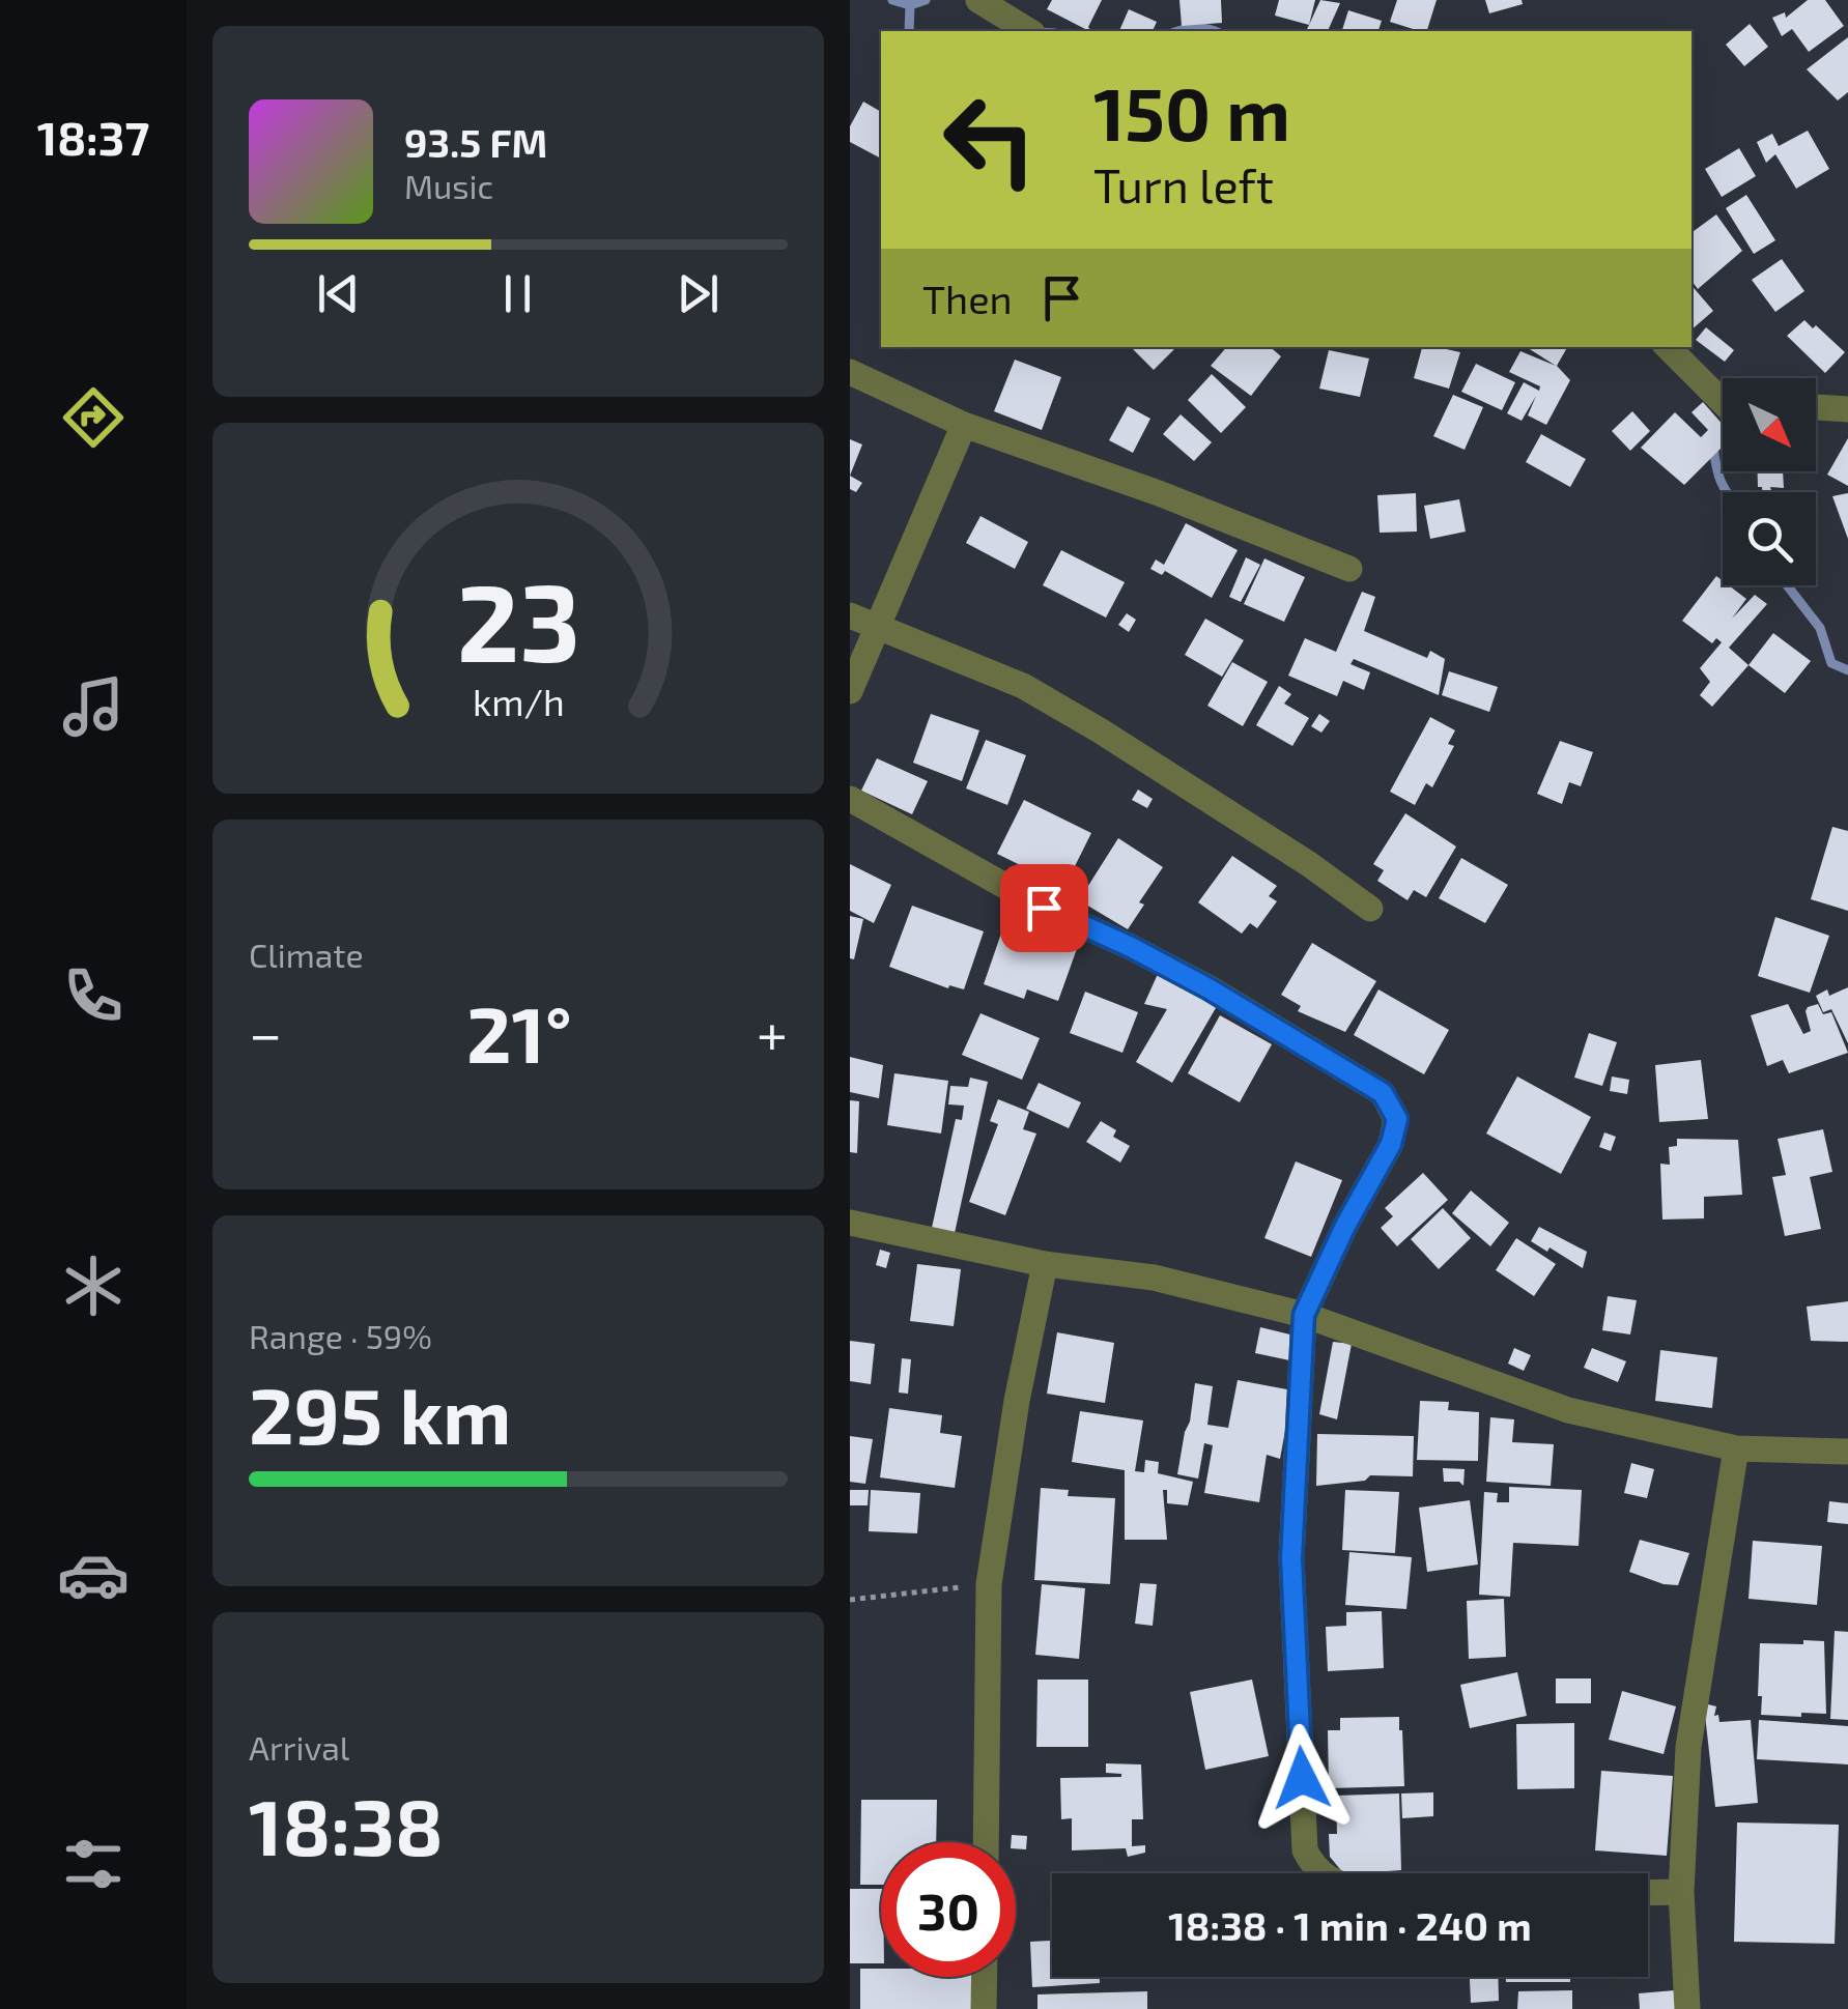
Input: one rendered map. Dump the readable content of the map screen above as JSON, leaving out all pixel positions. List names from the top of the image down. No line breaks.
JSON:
{"north":"bottom right","page":{"tabs":"18:37","turn":["150 m","Turn left"],"song":["93.5 FM","Music"],"then":"Then","tile":["Climate",["Range · 59%","295 km"],["Arrival","18:38"]],"heat":["−","21°","+"],"limit":"30","trip":"18:38 · 1 min · 240 m","gauge":["23","km/h"]}}
